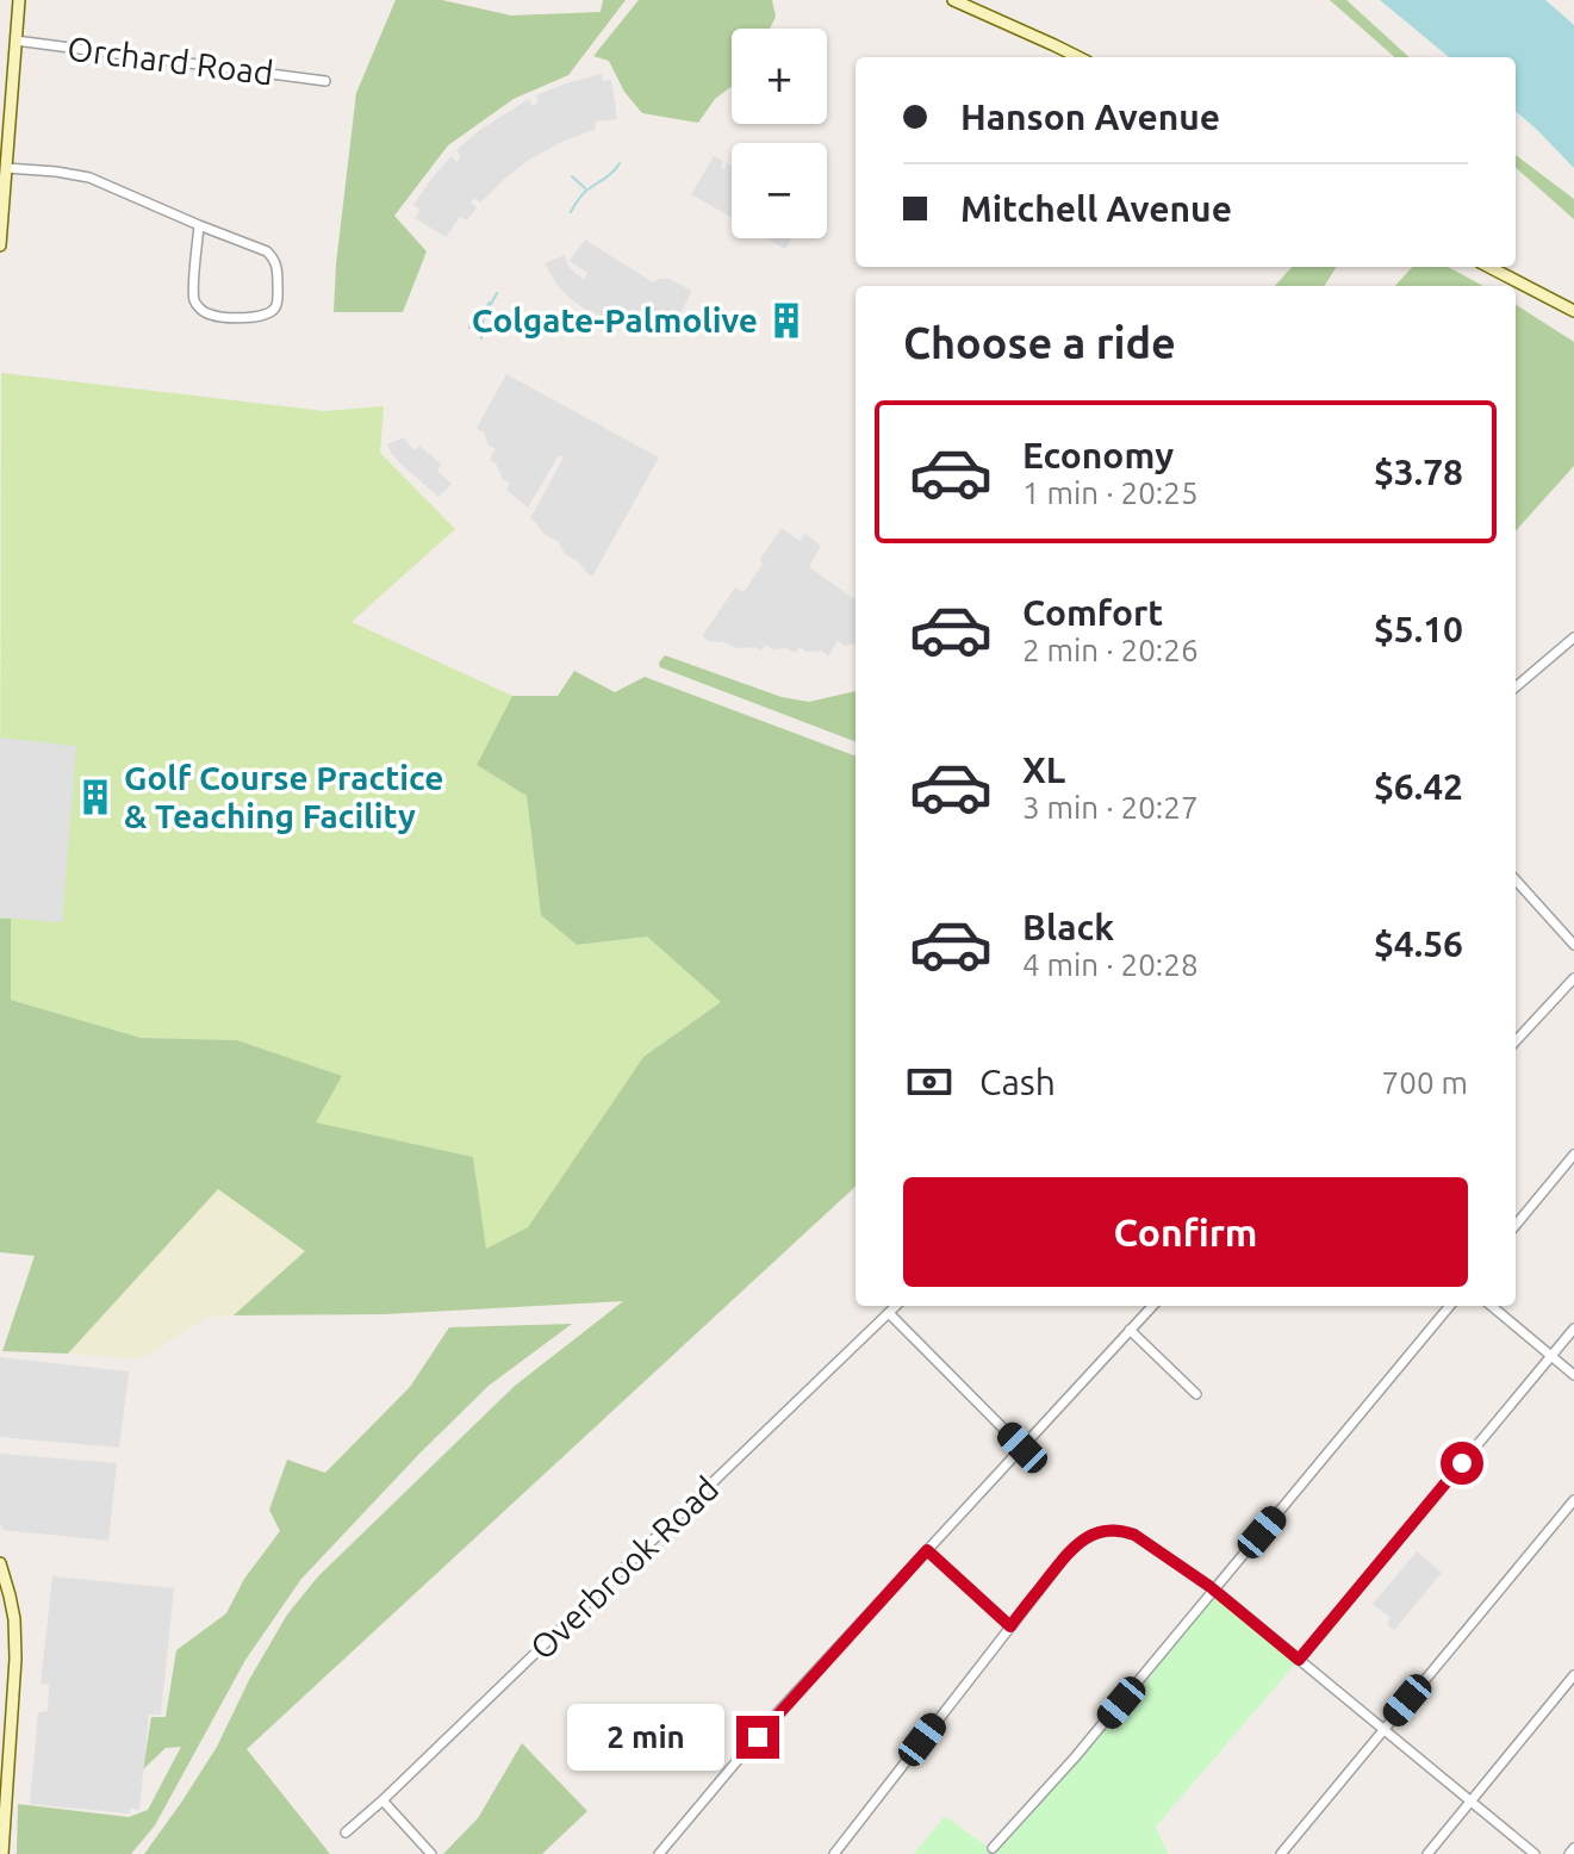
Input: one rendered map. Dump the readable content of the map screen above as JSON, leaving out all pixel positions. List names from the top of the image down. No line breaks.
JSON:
{"streets":{"street":["Orchard Road","Overbrook Road"]},"places":{"building":["Colgate-Palmolive","Golf Course Practice & Teaching Facility"]},"page":{"map_buttons":["+","−"],"banner":["Hanson Avenue","Mitchell Avenue"],"heading":"Choose a ride","list":[{"name":"Economy","note":"1 min · 20:25","value":"$3.78"},{"name":"Comfort","note":"2 min · 20:26","value":"$5.10"},{"name":"XL","note":"3 min · 20:27","value":"$6.42"},{"name":"Black","note":"4 min · 20:28","value":"$4.56"}],"pay":["Cash","700 m"],"buttons":"Confirm","bubble":"2 min"}}
